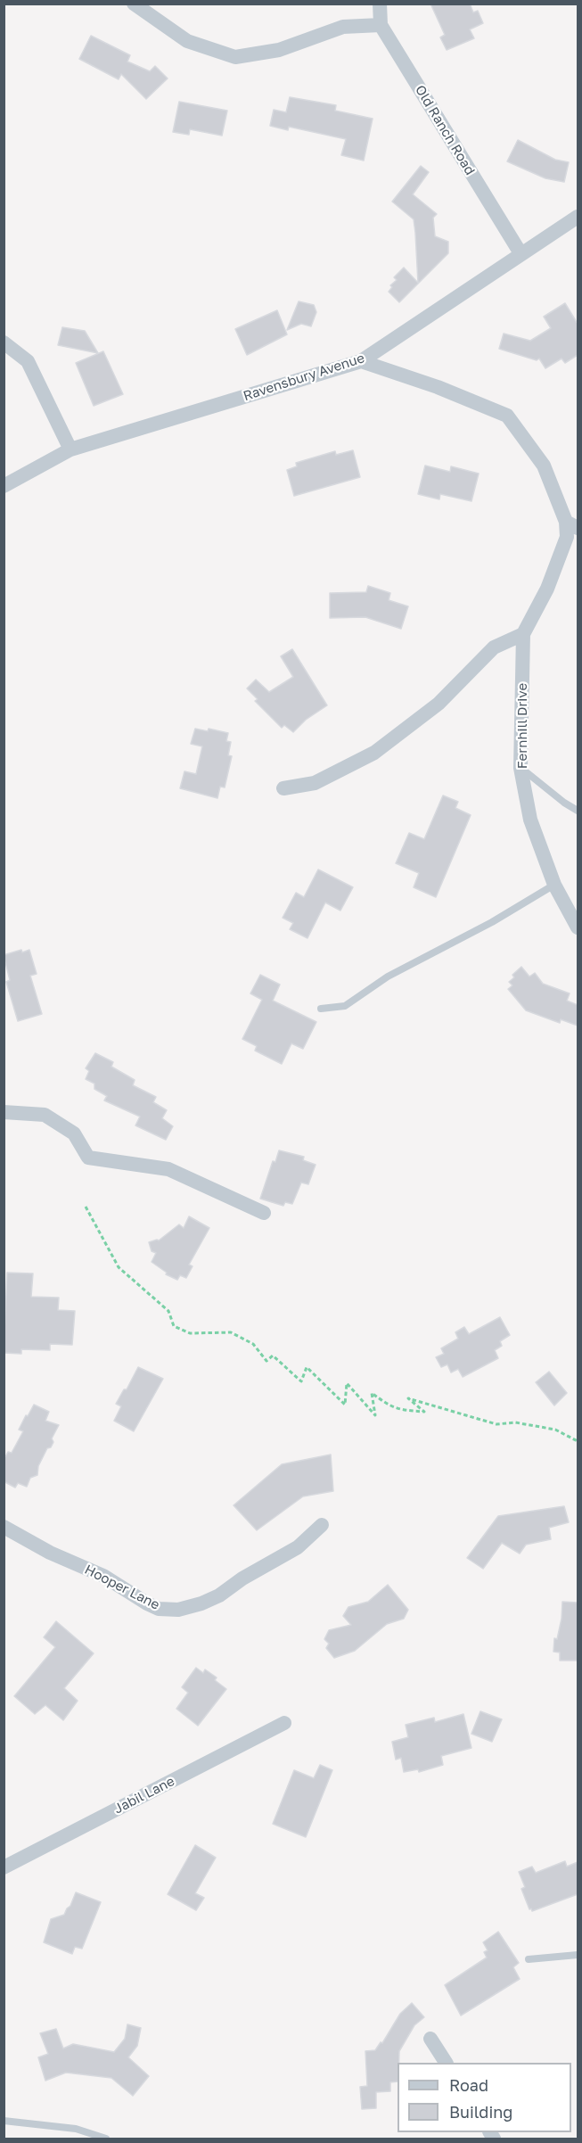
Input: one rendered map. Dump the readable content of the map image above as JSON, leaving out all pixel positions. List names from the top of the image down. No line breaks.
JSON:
{"streets":{"street":["Old Ranch Road","Ravensbury Avenue","Fernhill Drive","Hooper Lane","Jabil Lane"]},"crossings":[["Old Ranch Road","Ravensbury Avenue"]],"legend":["Road","Building"]}
